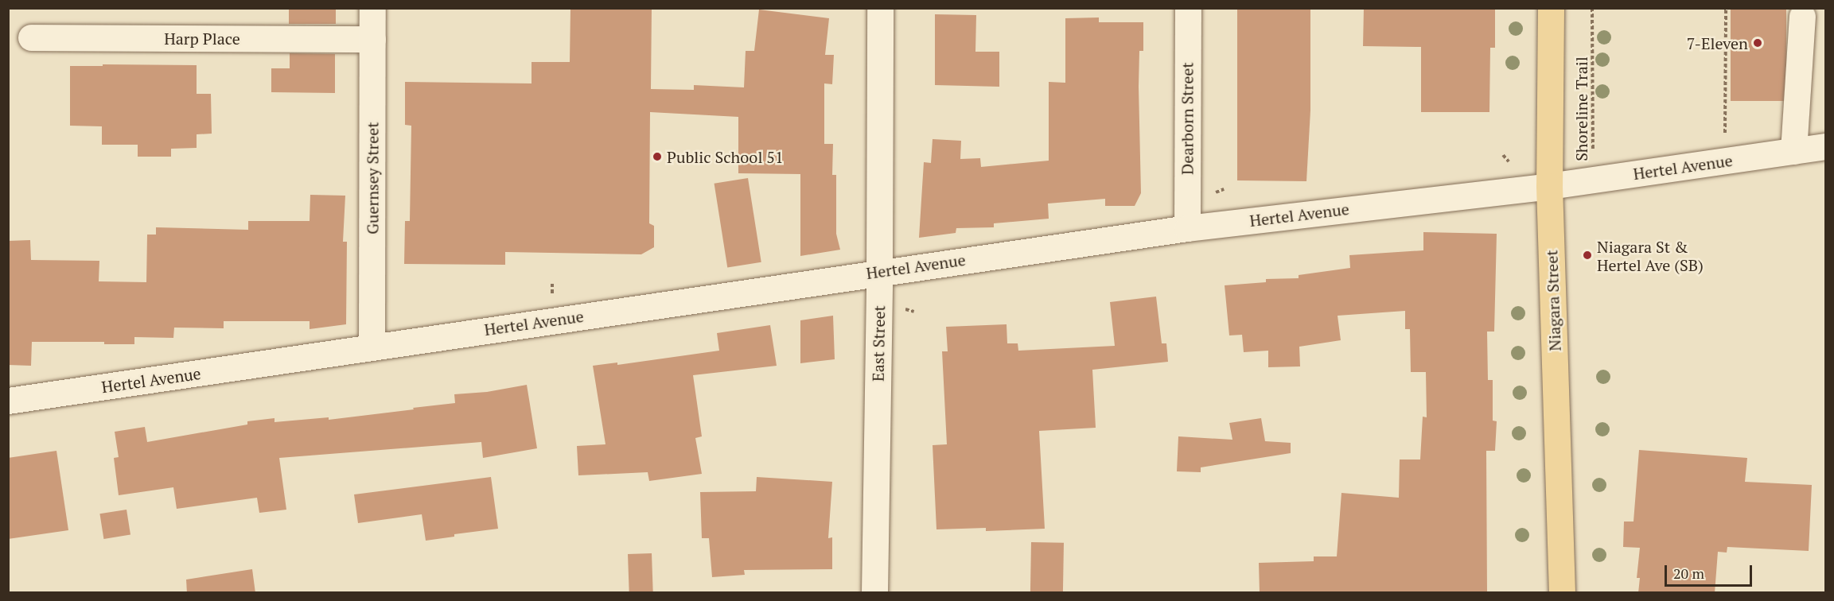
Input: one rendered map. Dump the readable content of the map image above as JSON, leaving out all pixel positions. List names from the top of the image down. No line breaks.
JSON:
{"streets":{"main road":["Niagara Street"],"street":["Harp Place","Dearborn Street","Hertel Avenue","Guernsey Street","East Street"],"path":["Shoreline Trail"]},"crossings":[["Harp Place","Guernsey Street"],["Shoreline Trail","Hertel Avenue"],["Dearborn Street","Hertel Avenue"],["Hertel Avenue","Guernsey Street"],["Hertel Avenue","Niagara Street"],["Hertel Avenue","East Street"]],"places":["7-Eleven","Public School 51","Niagara St & Hertel Ave (SB)"],"scale_bar":"20 m"}
